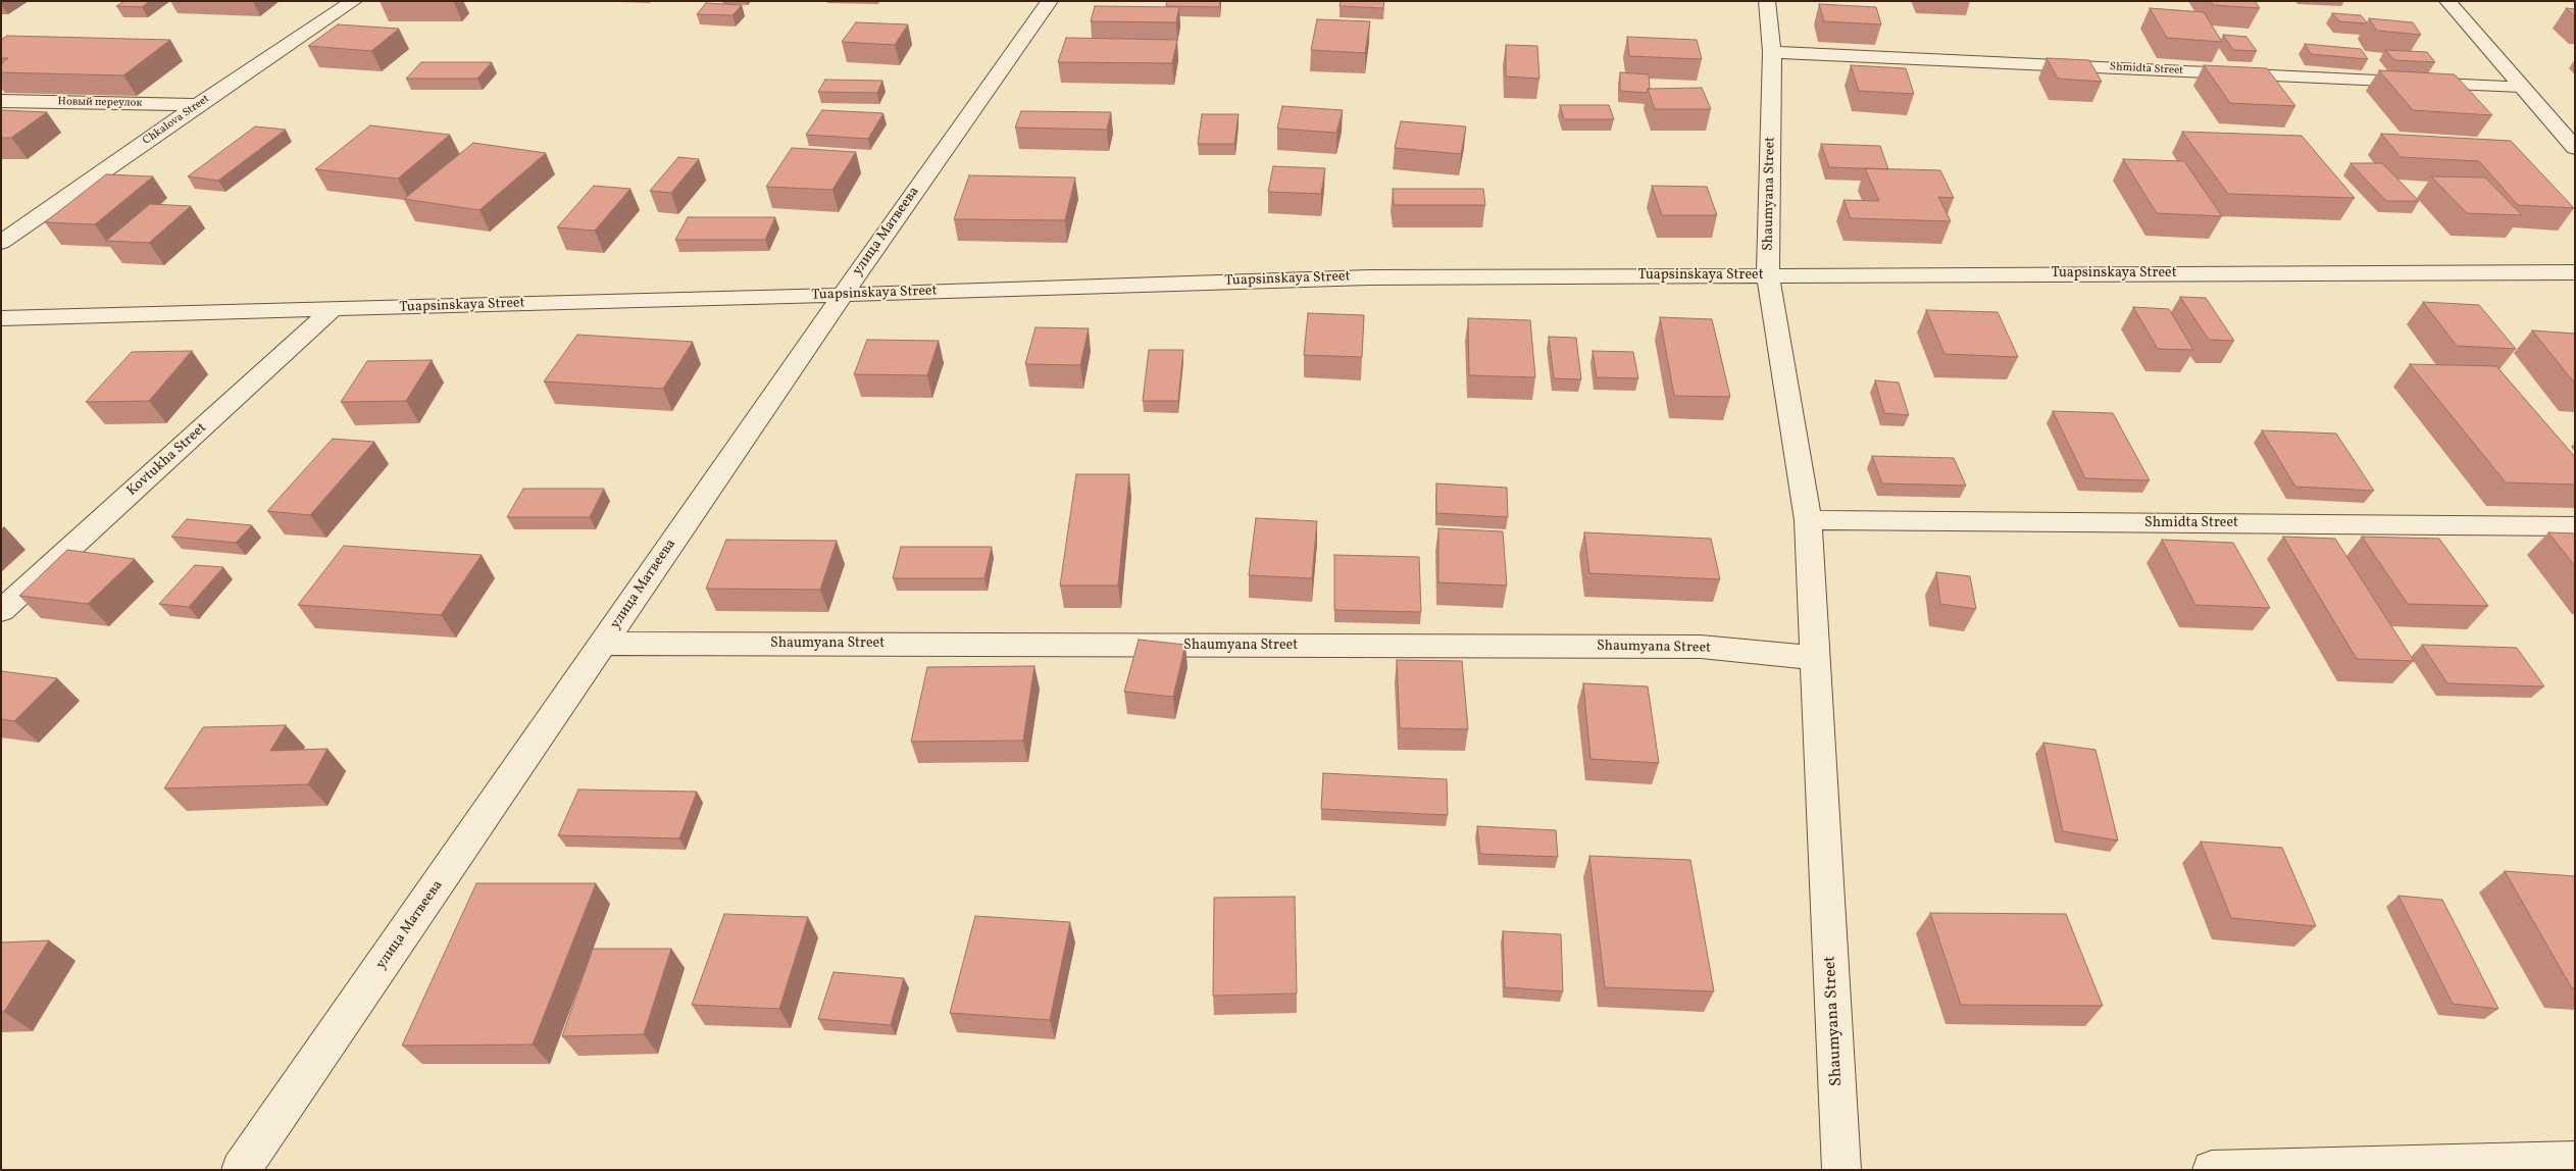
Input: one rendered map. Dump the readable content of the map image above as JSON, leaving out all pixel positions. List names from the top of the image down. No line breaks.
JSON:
{"streets":{"street":["Shmidta Street","Новый переулок","Chkalova Street","Shaumyana Street","улица Матвеева","Tuapsinskaya Street","Kovtukha Street"]},"crossings":[["Shmidta Street","Shaumyana Street"],["Новый переулок","Chkalova Street"],["Shaumyana Street","улица Матвеева"],["Shaumyana Street","Tuapsinskaya Street"],["улица Матвеева","Tuapsinskaya Street"],["Tuapsinskaya Street","Kovtukha Street"]]}
